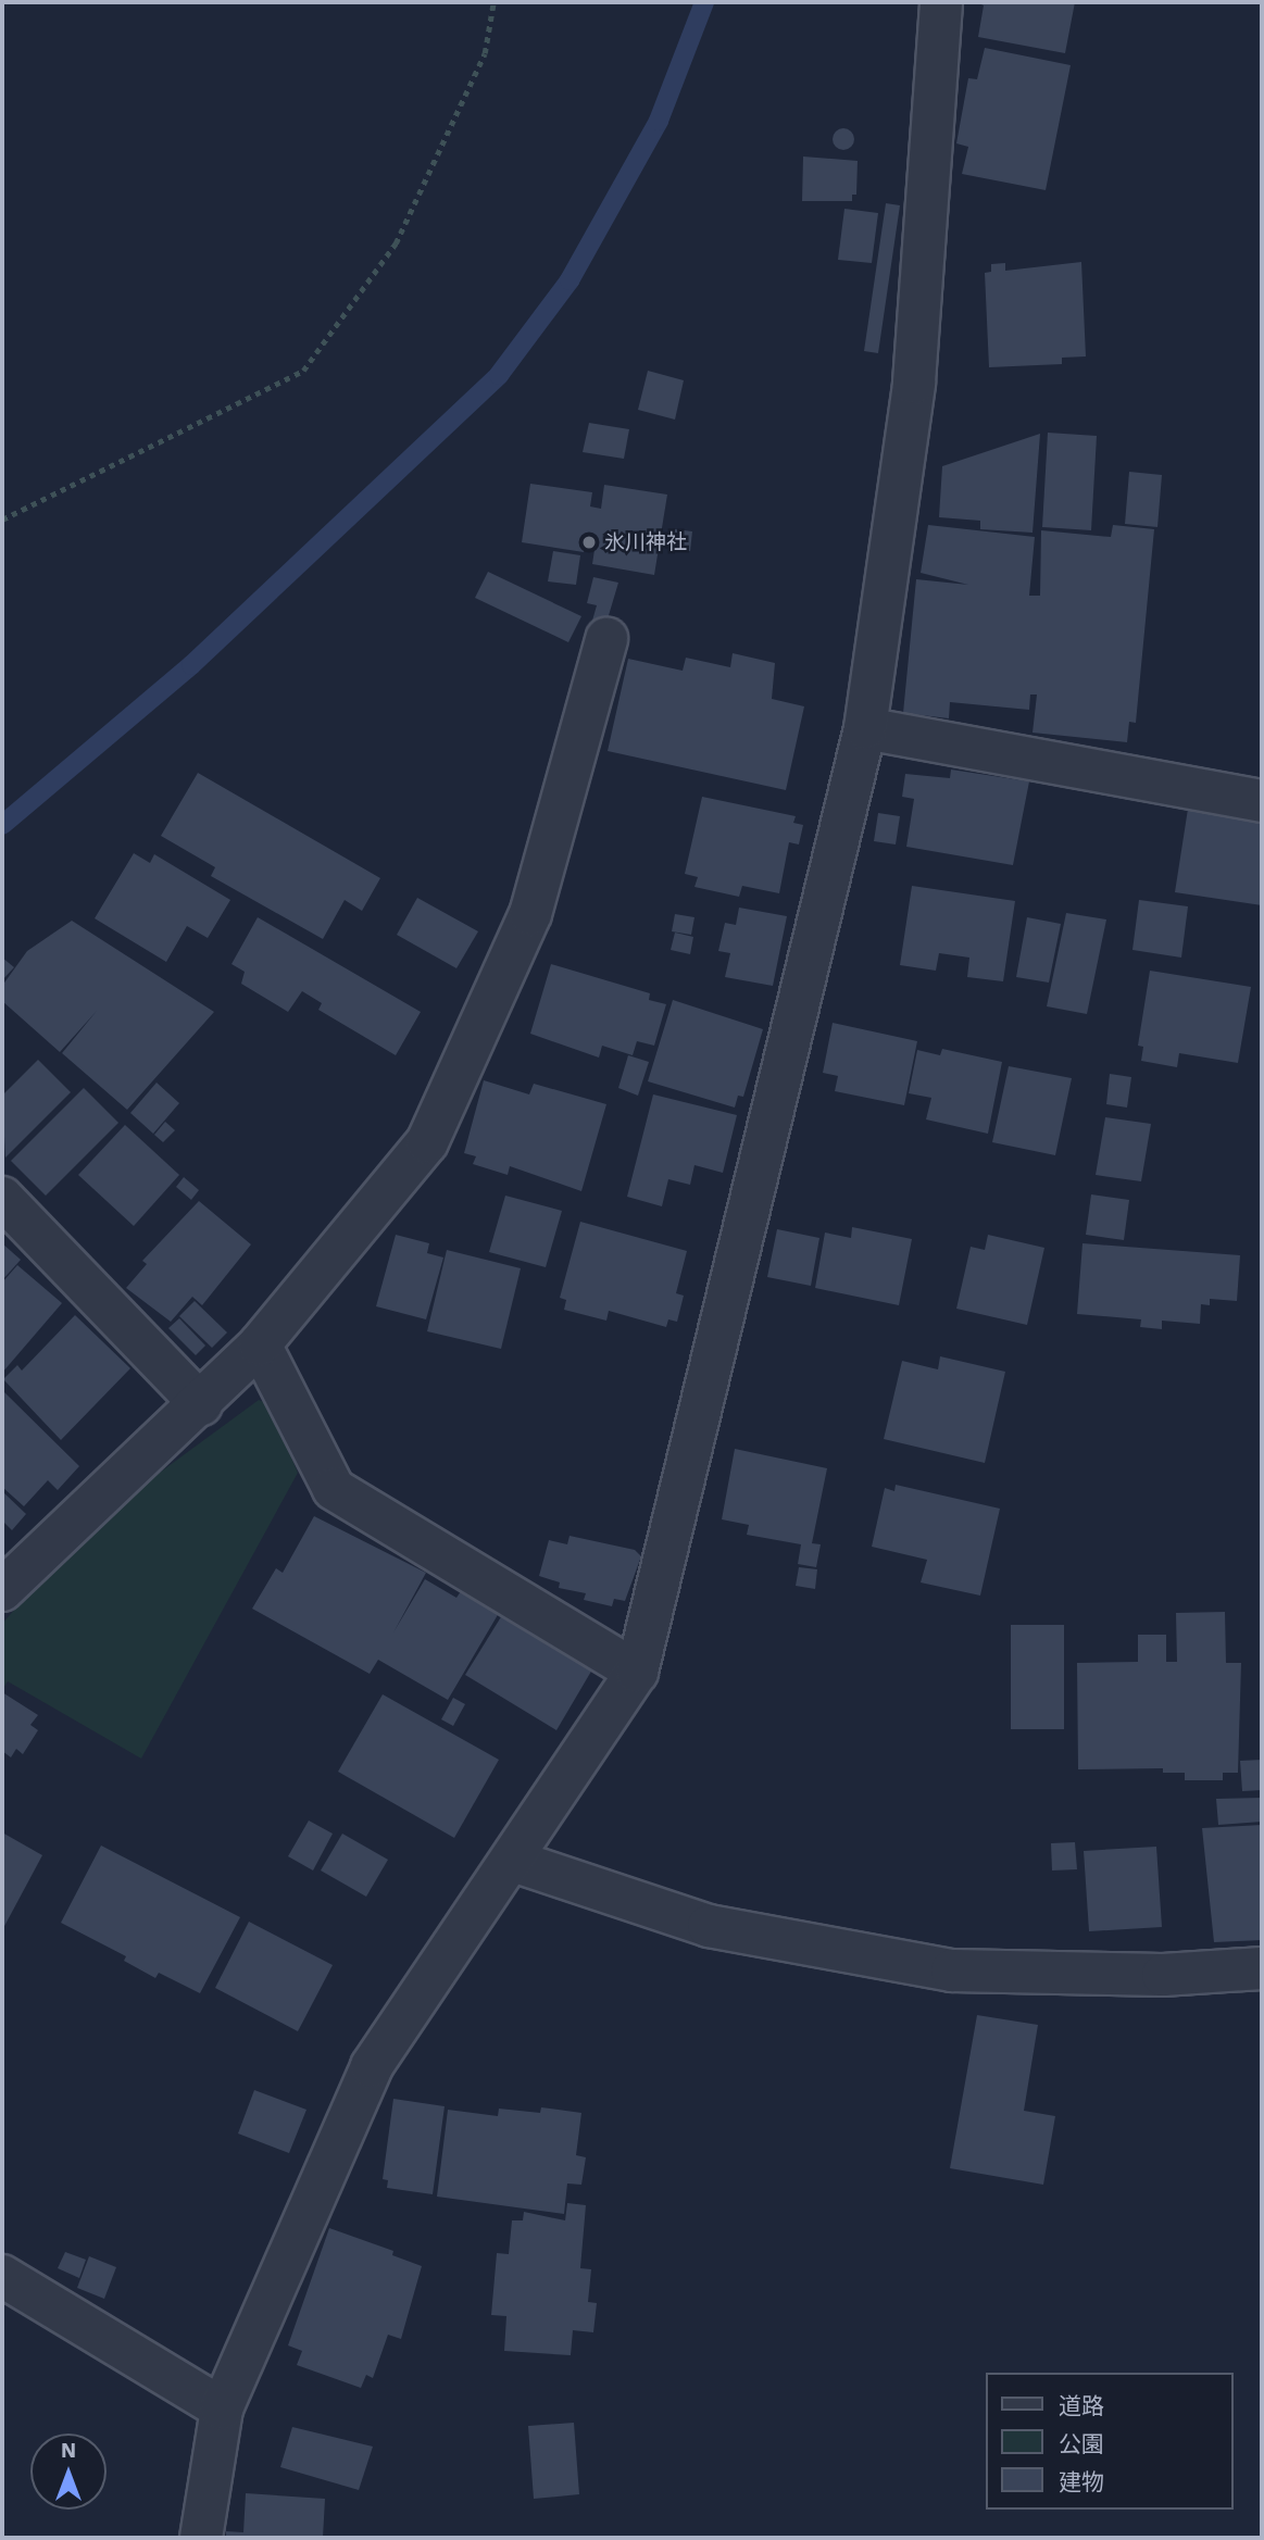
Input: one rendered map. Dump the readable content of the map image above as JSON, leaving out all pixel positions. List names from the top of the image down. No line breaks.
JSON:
{"places":["氷川神社"],"legend":["道路","公園","建物"],"north":"top"}
